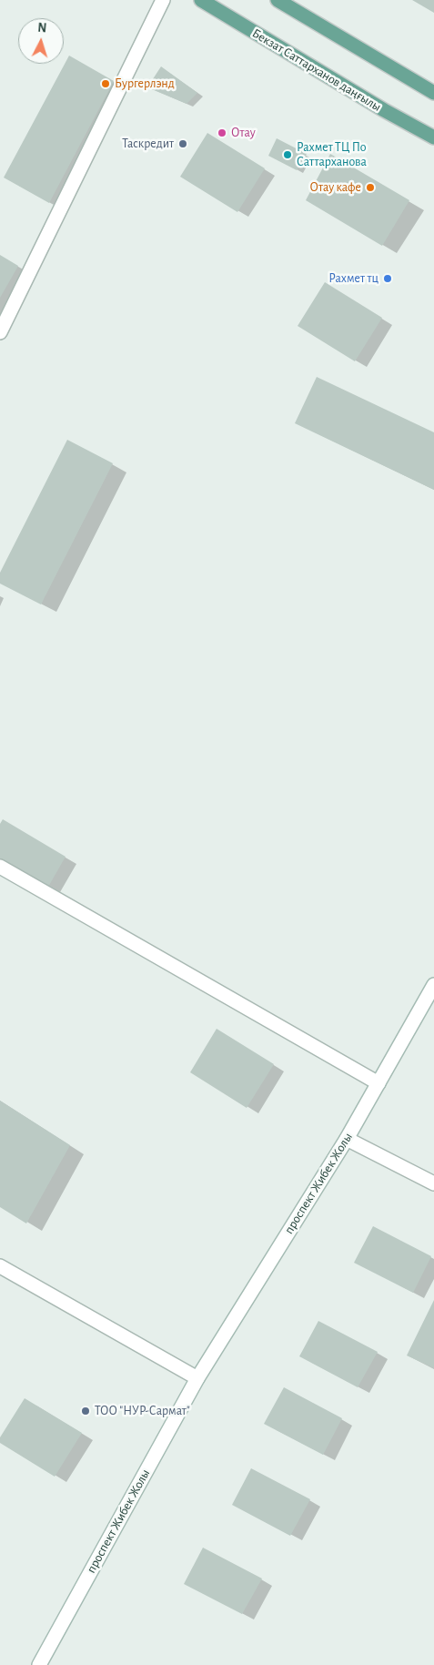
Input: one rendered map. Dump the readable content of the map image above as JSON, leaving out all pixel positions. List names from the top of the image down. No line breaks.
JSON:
{"streets":{"main road":["Бекзат Саттарханов даңғылы","проспект Жибек Жолы"]},"places":["Бургерлэнд","Отау","Таскредит","Рахмет ТЦ По Саттарханова","Отау кафе","Рахмет тц","ТОО \"НУР-Сармат\""],"north":"top"}
